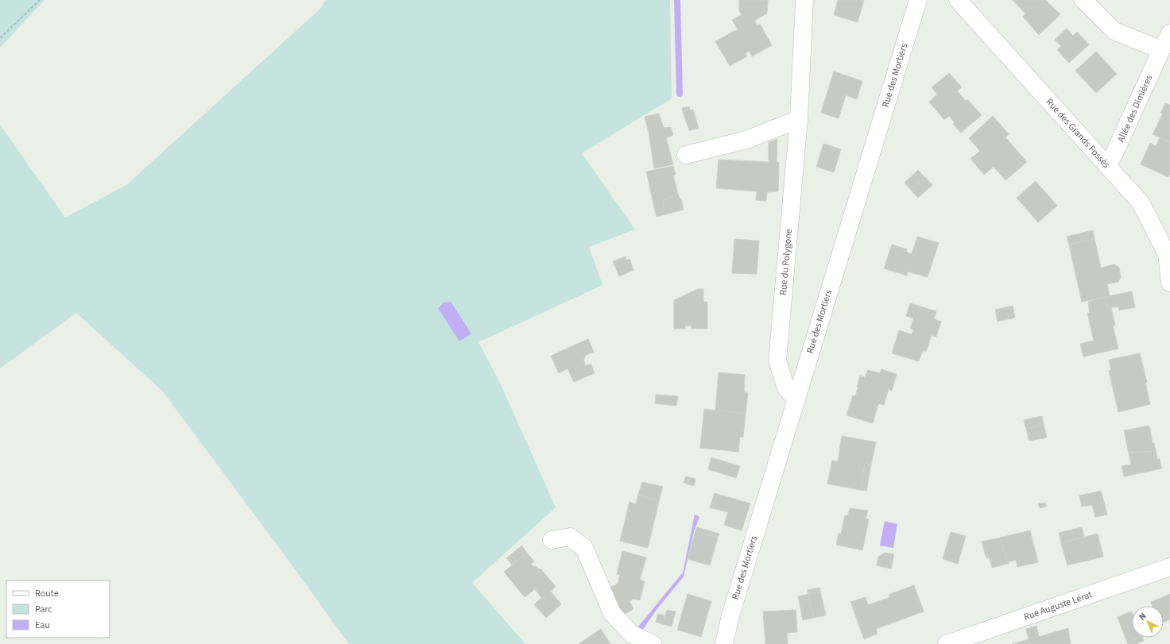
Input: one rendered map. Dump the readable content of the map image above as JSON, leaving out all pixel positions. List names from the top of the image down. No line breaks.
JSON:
{"streets":{"street":["Rue des Mortiers","Allée des Dimières","Rue des Grands Fossés","Rue du Polygone","Rue Auguste Lerat"]},"crossings":[["Rue des Mortiers","Rue du Polygone"],["Allée des Dimières","Rue des Grands Fossés"]],"legend":["Route","Parc","Eau"],"north":"top left"}
